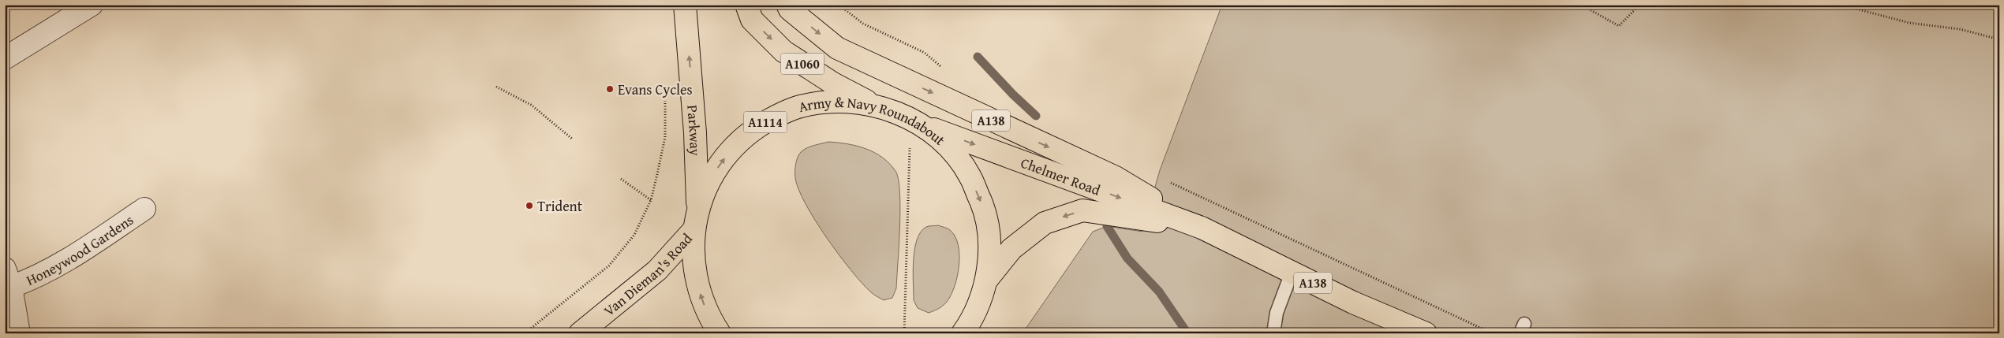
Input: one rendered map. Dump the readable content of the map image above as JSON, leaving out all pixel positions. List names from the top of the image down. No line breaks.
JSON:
{"streets":{"main road":["A1060","A138","A1114","Army & Navy Roundabout","Parkway","Chelmer Road","Van Dieman's Road"],"street":["Honeywood Gardens"]},"crossings":[["A1060","Army & Navy Roundabout"],["A138","Chelmer Road"],["A1114","Army & Navy Roundabout"],["A1114","Chelmer Road"],["Army & Navy Roundabout","Parkway"],["Army & Navy Roundabout","Chelmer Road"],["Army & Navy Roundabout","Van Dieman's Road"],["Parkway","Van Dieman's Road"]],"one_way":["Parkway"],"places":["Evans Cycles","Trident"]}
